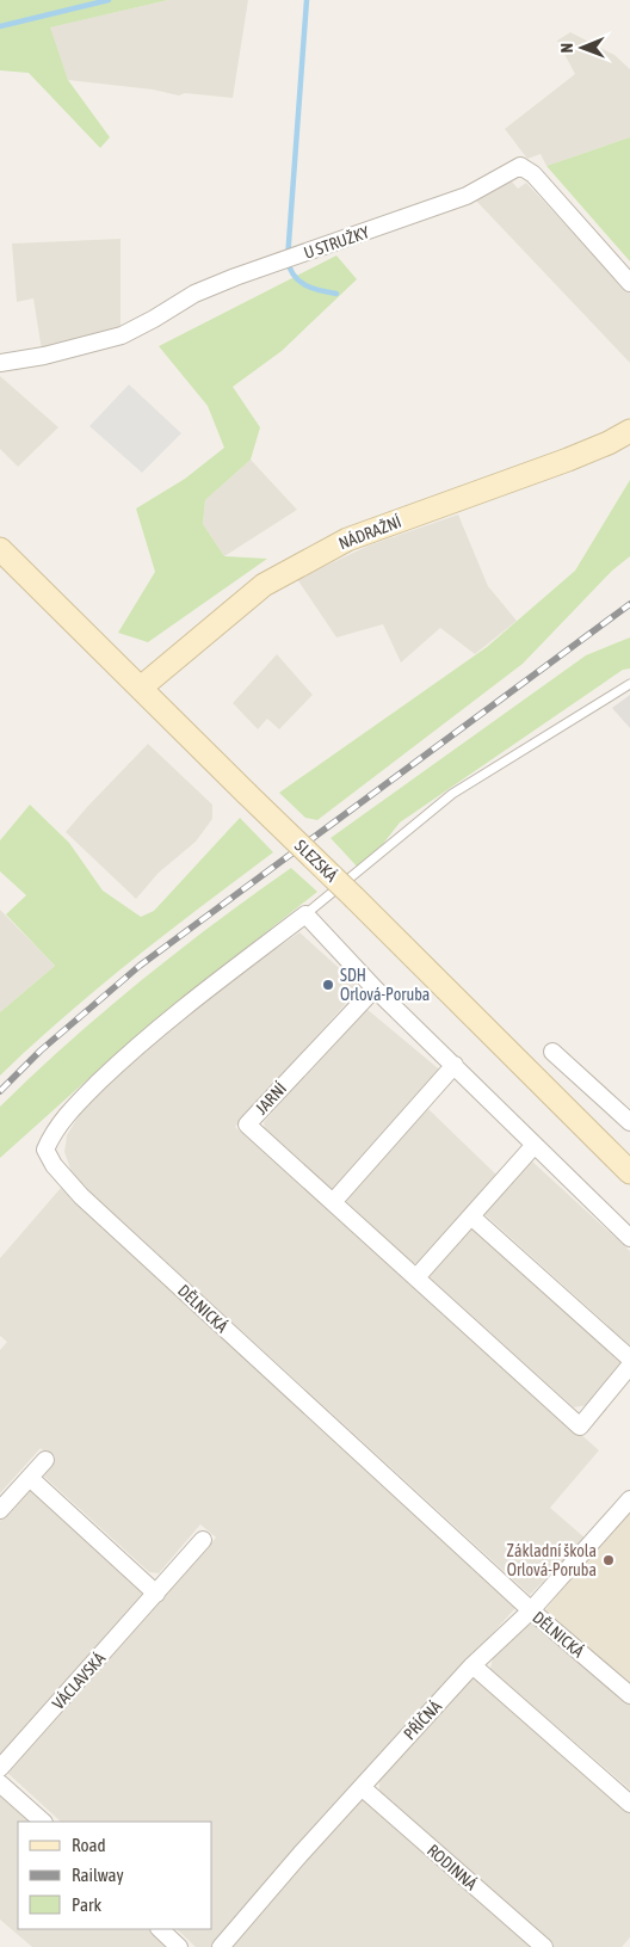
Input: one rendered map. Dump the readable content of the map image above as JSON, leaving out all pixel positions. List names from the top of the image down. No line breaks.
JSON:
{"streets":{"street":["U STRUŽKY","NÁDRAŽNÍ","SLEZSKÁ","JARNÍ","DĚLNICKÁ","VÁCLAVSKÁ","PŘÍČNÁ","RODINNÁ"]},"crossings":[["NÁDRAŽNÍ","SLEZSKÁ"],["DĚLNICKÁ","PŘÍČNÁ"],["PŘÍČNÁ","RODINNÁ"]],"places":["SDH Orlová-Poruba","Základní škola Orlová-Poruba"],"legend":["Road","Railway","Park"],"north":"left"}
